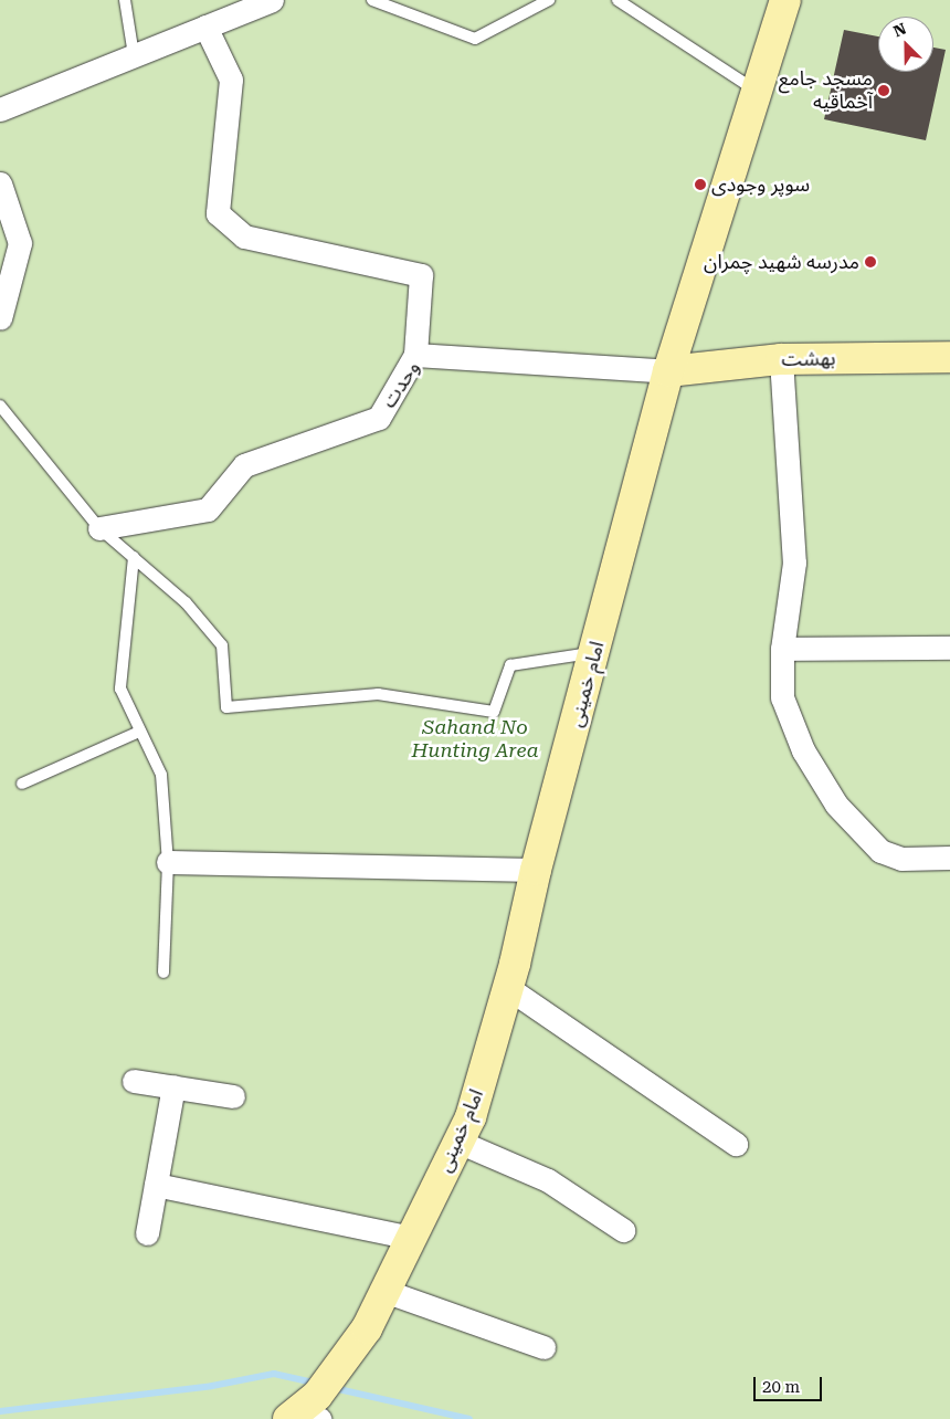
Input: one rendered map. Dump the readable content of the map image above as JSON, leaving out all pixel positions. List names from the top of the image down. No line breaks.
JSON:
{"streets":{"street":["بهشت","وحدت","امام خمینی"]},"crossings":[["بهشت","وحدت"],["بهشت","امام خمینی"],["وحدت","امام خمینی"]],"parks":["Sahand No Hunting Area"],"places":["مسجد جامع آخماقیه","سوپر وجودی","مدرسه شهید چمران"],"scale_bar":"20 m","north":"top left"}
